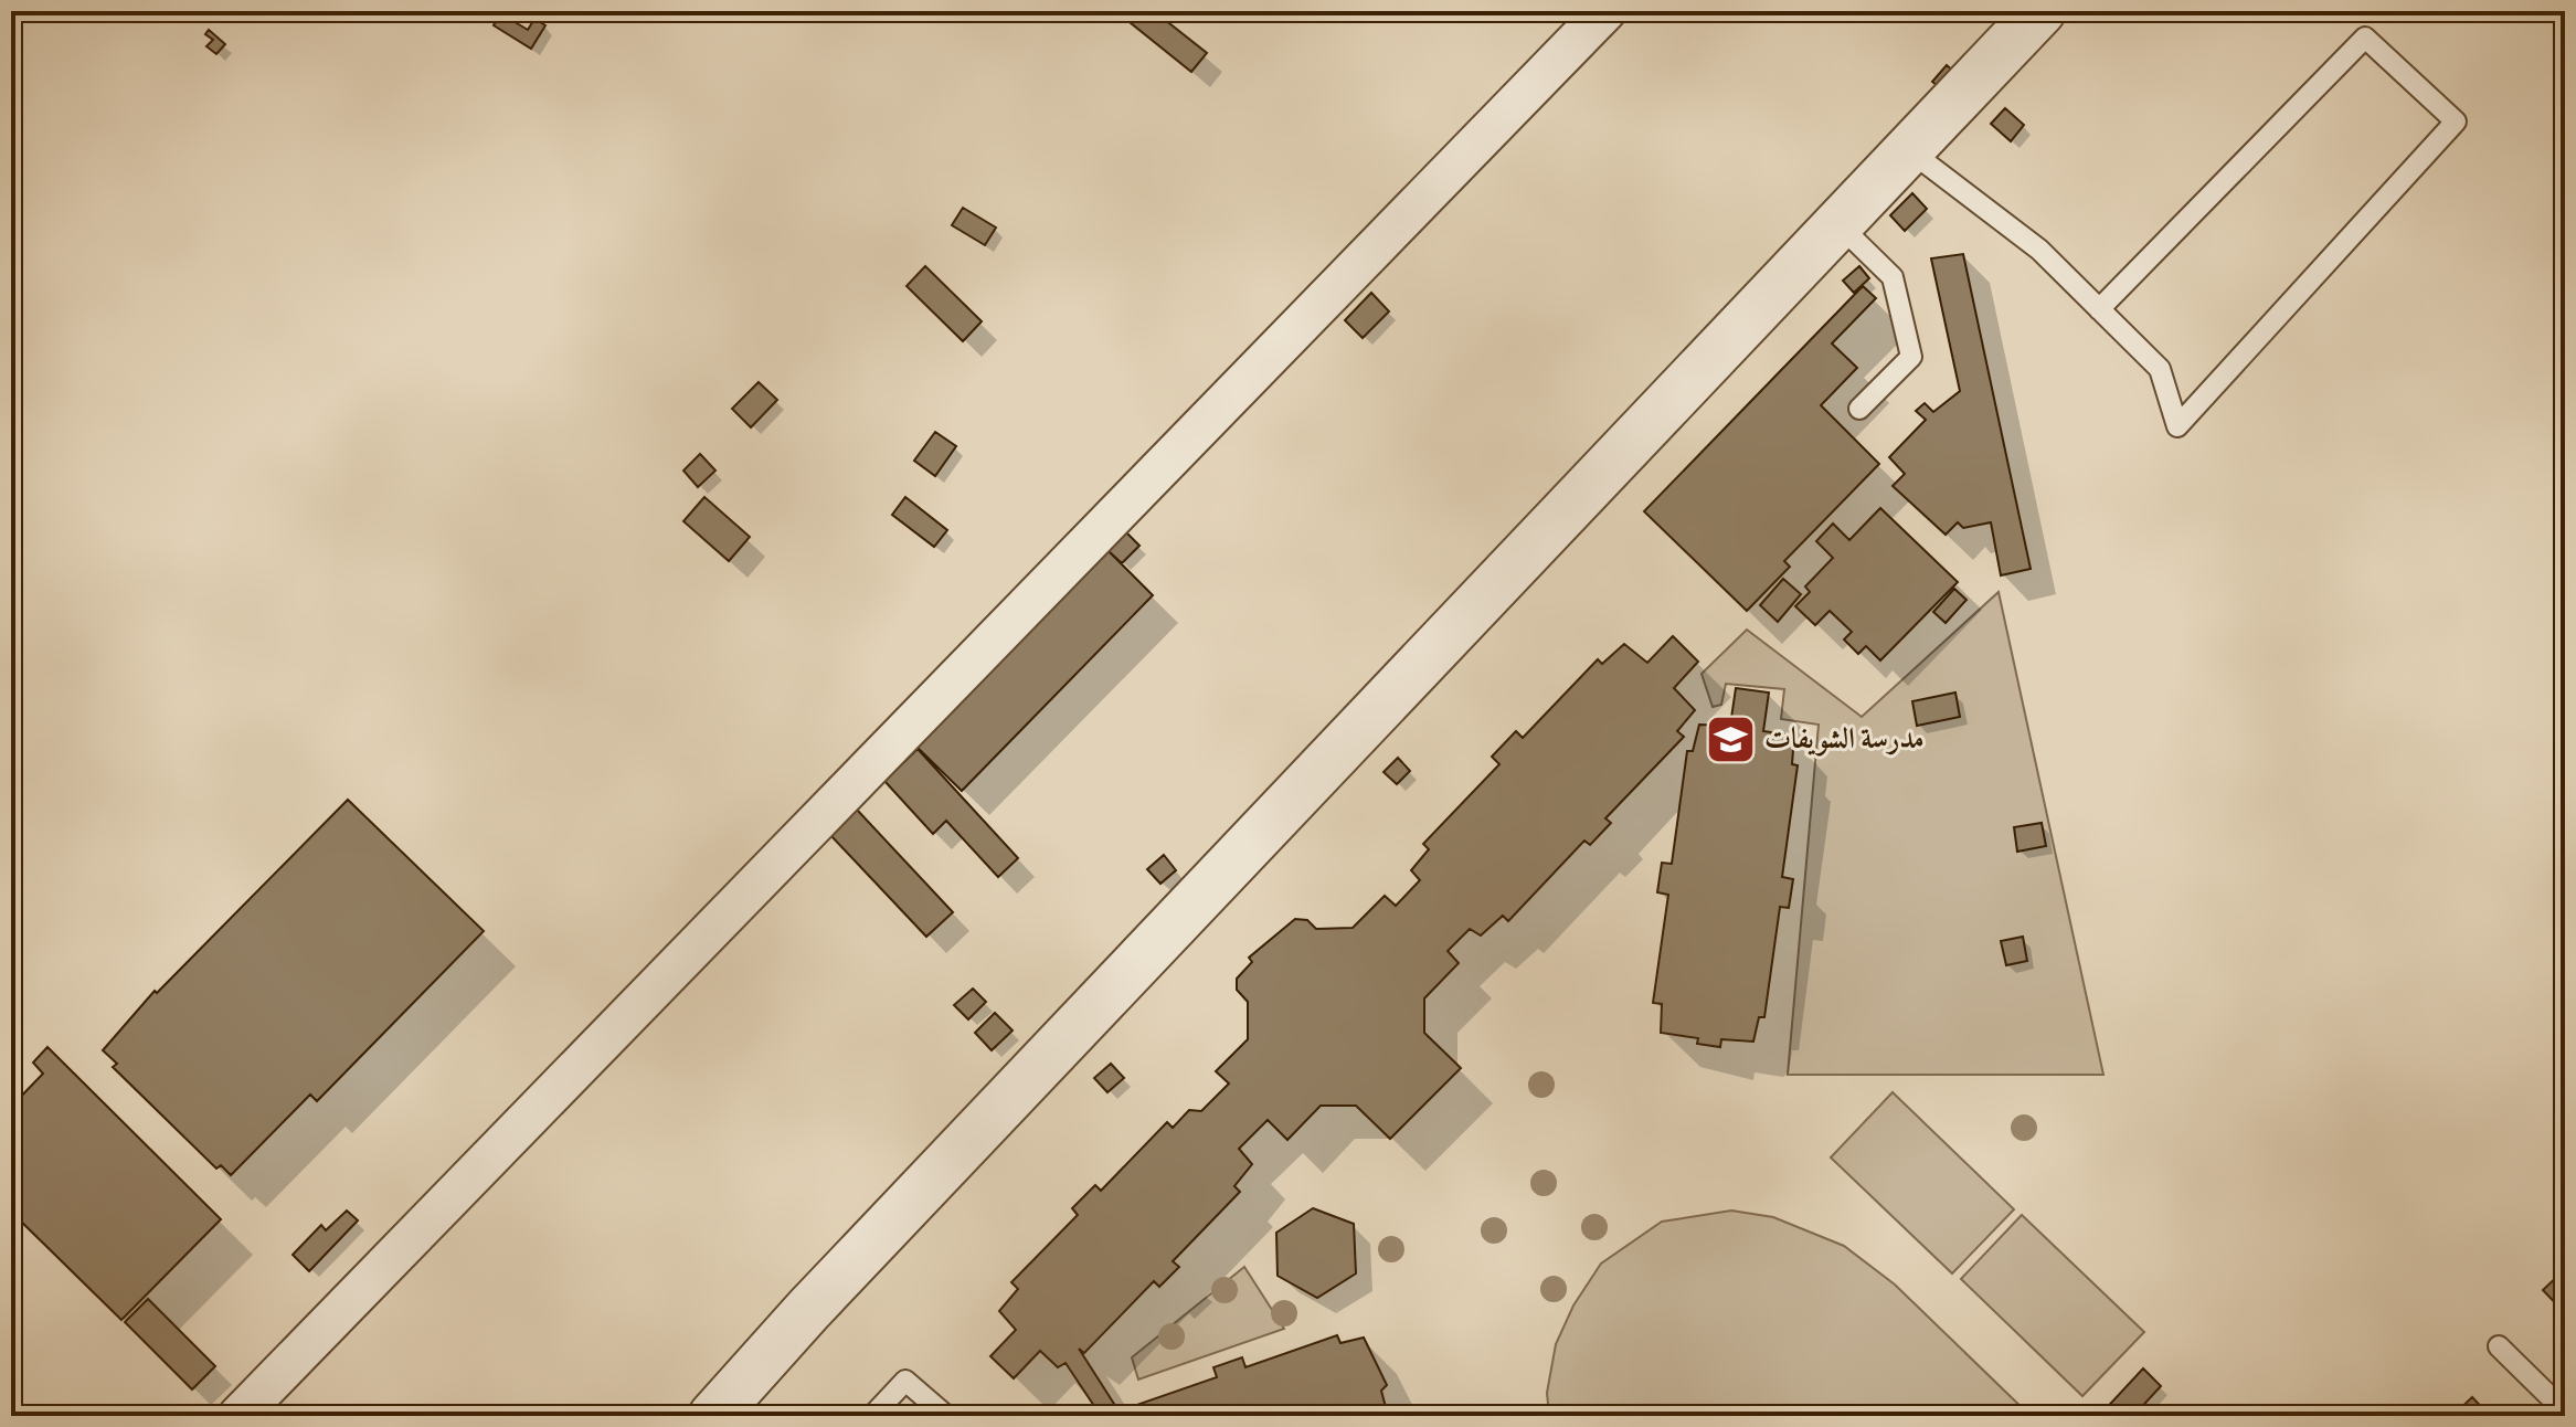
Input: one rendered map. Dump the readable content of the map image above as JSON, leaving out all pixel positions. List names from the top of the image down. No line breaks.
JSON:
{"places":{"school or university":["مدرسة الشويفات"]}}
